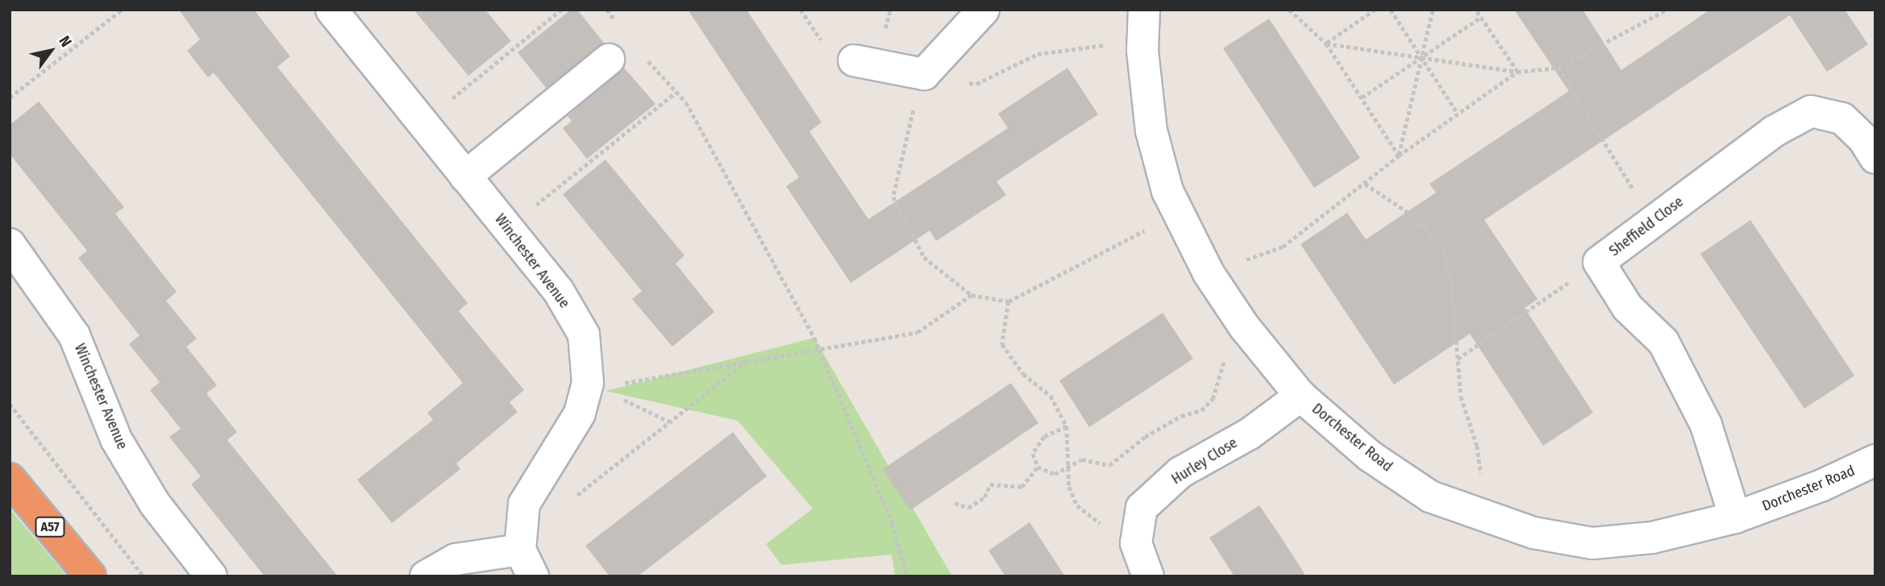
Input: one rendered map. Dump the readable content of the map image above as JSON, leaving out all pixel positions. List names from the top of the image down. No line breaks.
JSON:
{"streets":{"highway":["A57"],"street":["Sheffield Close","Winchester Avenue","Dorchester Road","Hurley Close"]},"crossings":[["Sheffield Close","Dorchester Road"],["Dorchester Road","Hurley Close"]],"north":"top right"}
